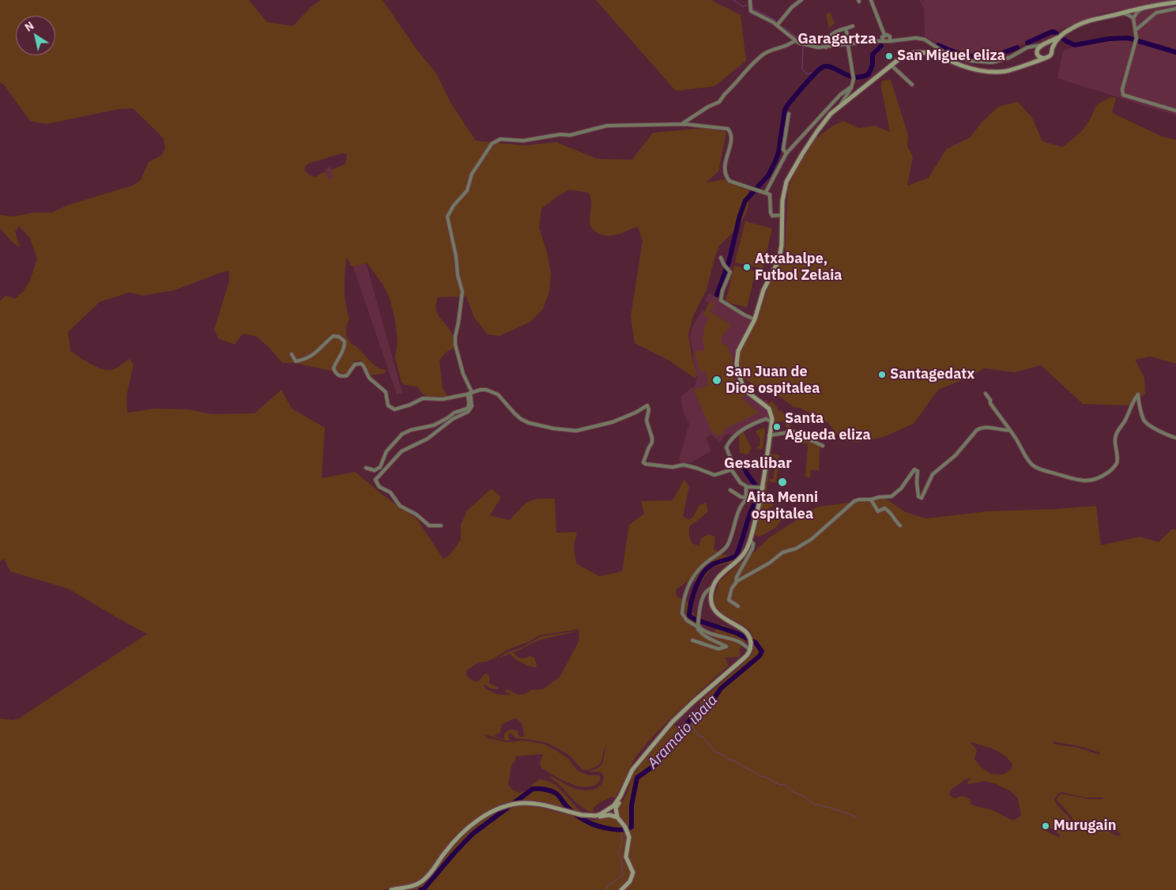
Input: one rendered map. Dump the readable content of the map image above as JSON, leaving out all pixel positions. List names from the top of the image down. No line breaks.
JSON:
{"districts":["Garagartza","Gesalibar"],"water":["Aramaio ibaia"],"places":["San Miguel eliza","Atxabalpe, Futbol Zelaia","Santagedatx","San Juan de Dios ospitalea","Santa Agueda eliza","Aita Menni ospitalea","Murugain"],"north":"top left"}
